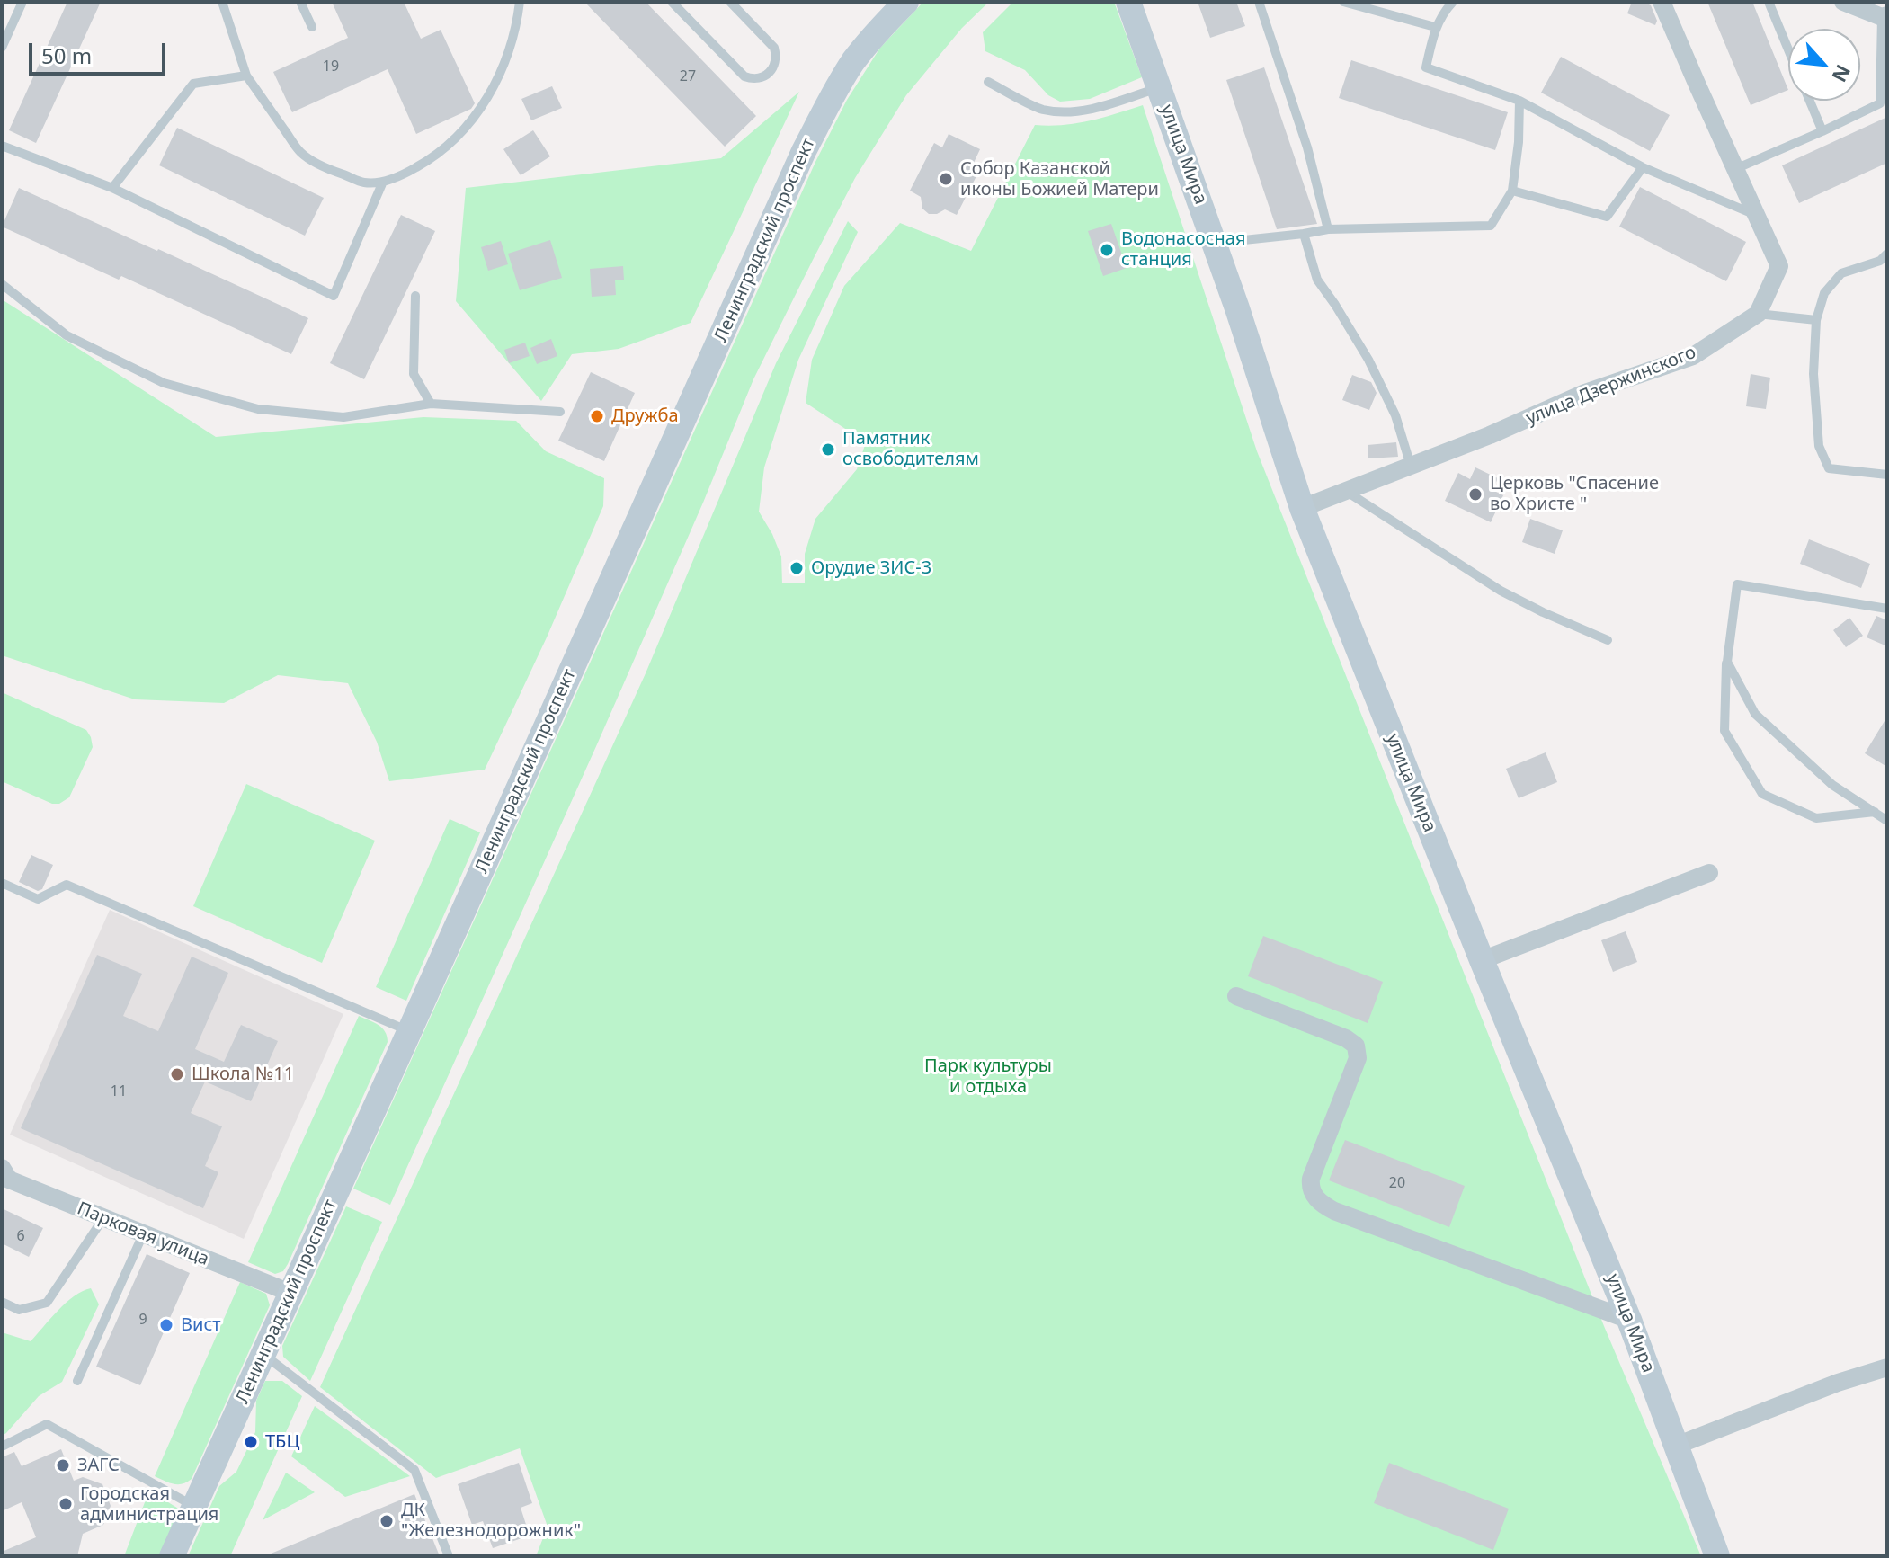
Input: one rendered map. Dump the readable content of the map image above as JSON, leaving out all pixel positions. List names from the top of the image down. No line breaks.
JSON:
{"streets":{"street":["улица Мира","Ленинградский проспект","улица Дзержинского","Парковая улица"]},"crossings":[["улица Мира","улица Дзержинского"],["Ленинградский проспект","Парковая улица"]],"parks":["Парк культуры и отдыха"],"places":["Собор Казанской иконы Божией Матери","Водонасосная станция","Дружба","Памятник освободителям","Церковь \"Спасение во Христе \"","Орудие ЗИС-3","Школа №11","Вист","ТБЦ","ЗАГС","Городская администрация","ДК \"Железнодорожник\""],"house_numbers":["19","27","11","20","6","9"],"scale_bar":"50 m","north":"bottom right"}
